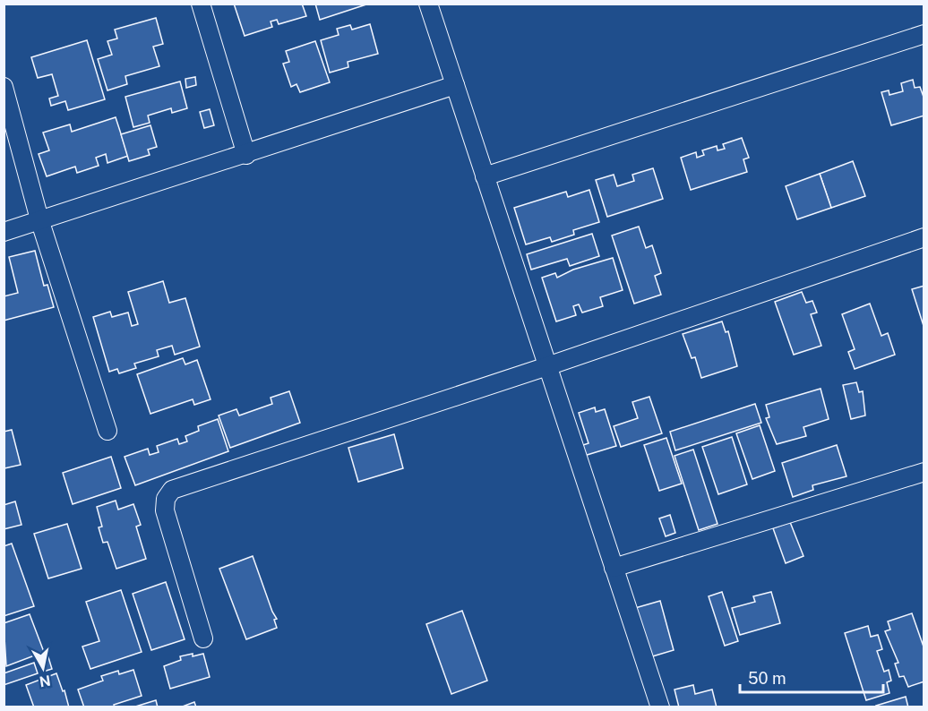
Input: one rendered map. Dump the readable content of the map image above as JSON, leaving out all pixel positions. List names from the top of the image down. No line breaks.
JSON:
{"scale_bar":"50 m","north":"bottom"}
